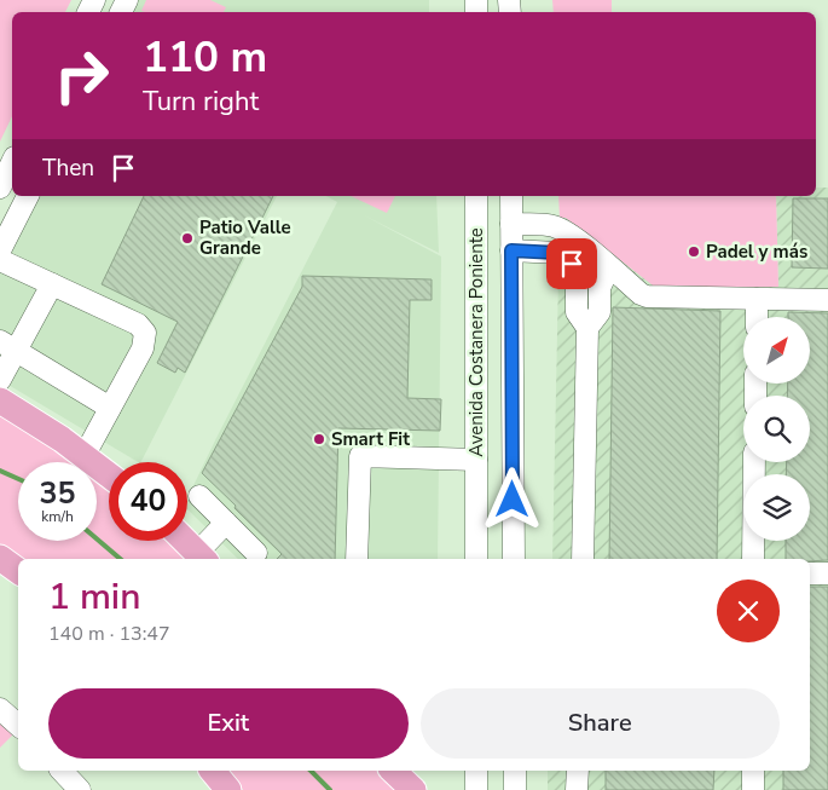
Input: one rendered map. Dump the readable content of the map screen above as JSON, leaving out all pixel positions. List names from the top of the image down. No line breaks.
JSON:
{"streets":{"street":["Avenida Costanera Poniente"]},"places":["Patio Valle Grande","Padel y más","Smart Fit"],"north":"top right","page":{"turn":["110 m","Turn right"],"then":"Then","speed":"35 km/h","limit":"40","heading":["1 min","140 m · 13:47"],"buttons":["Exit","Share"]}}
